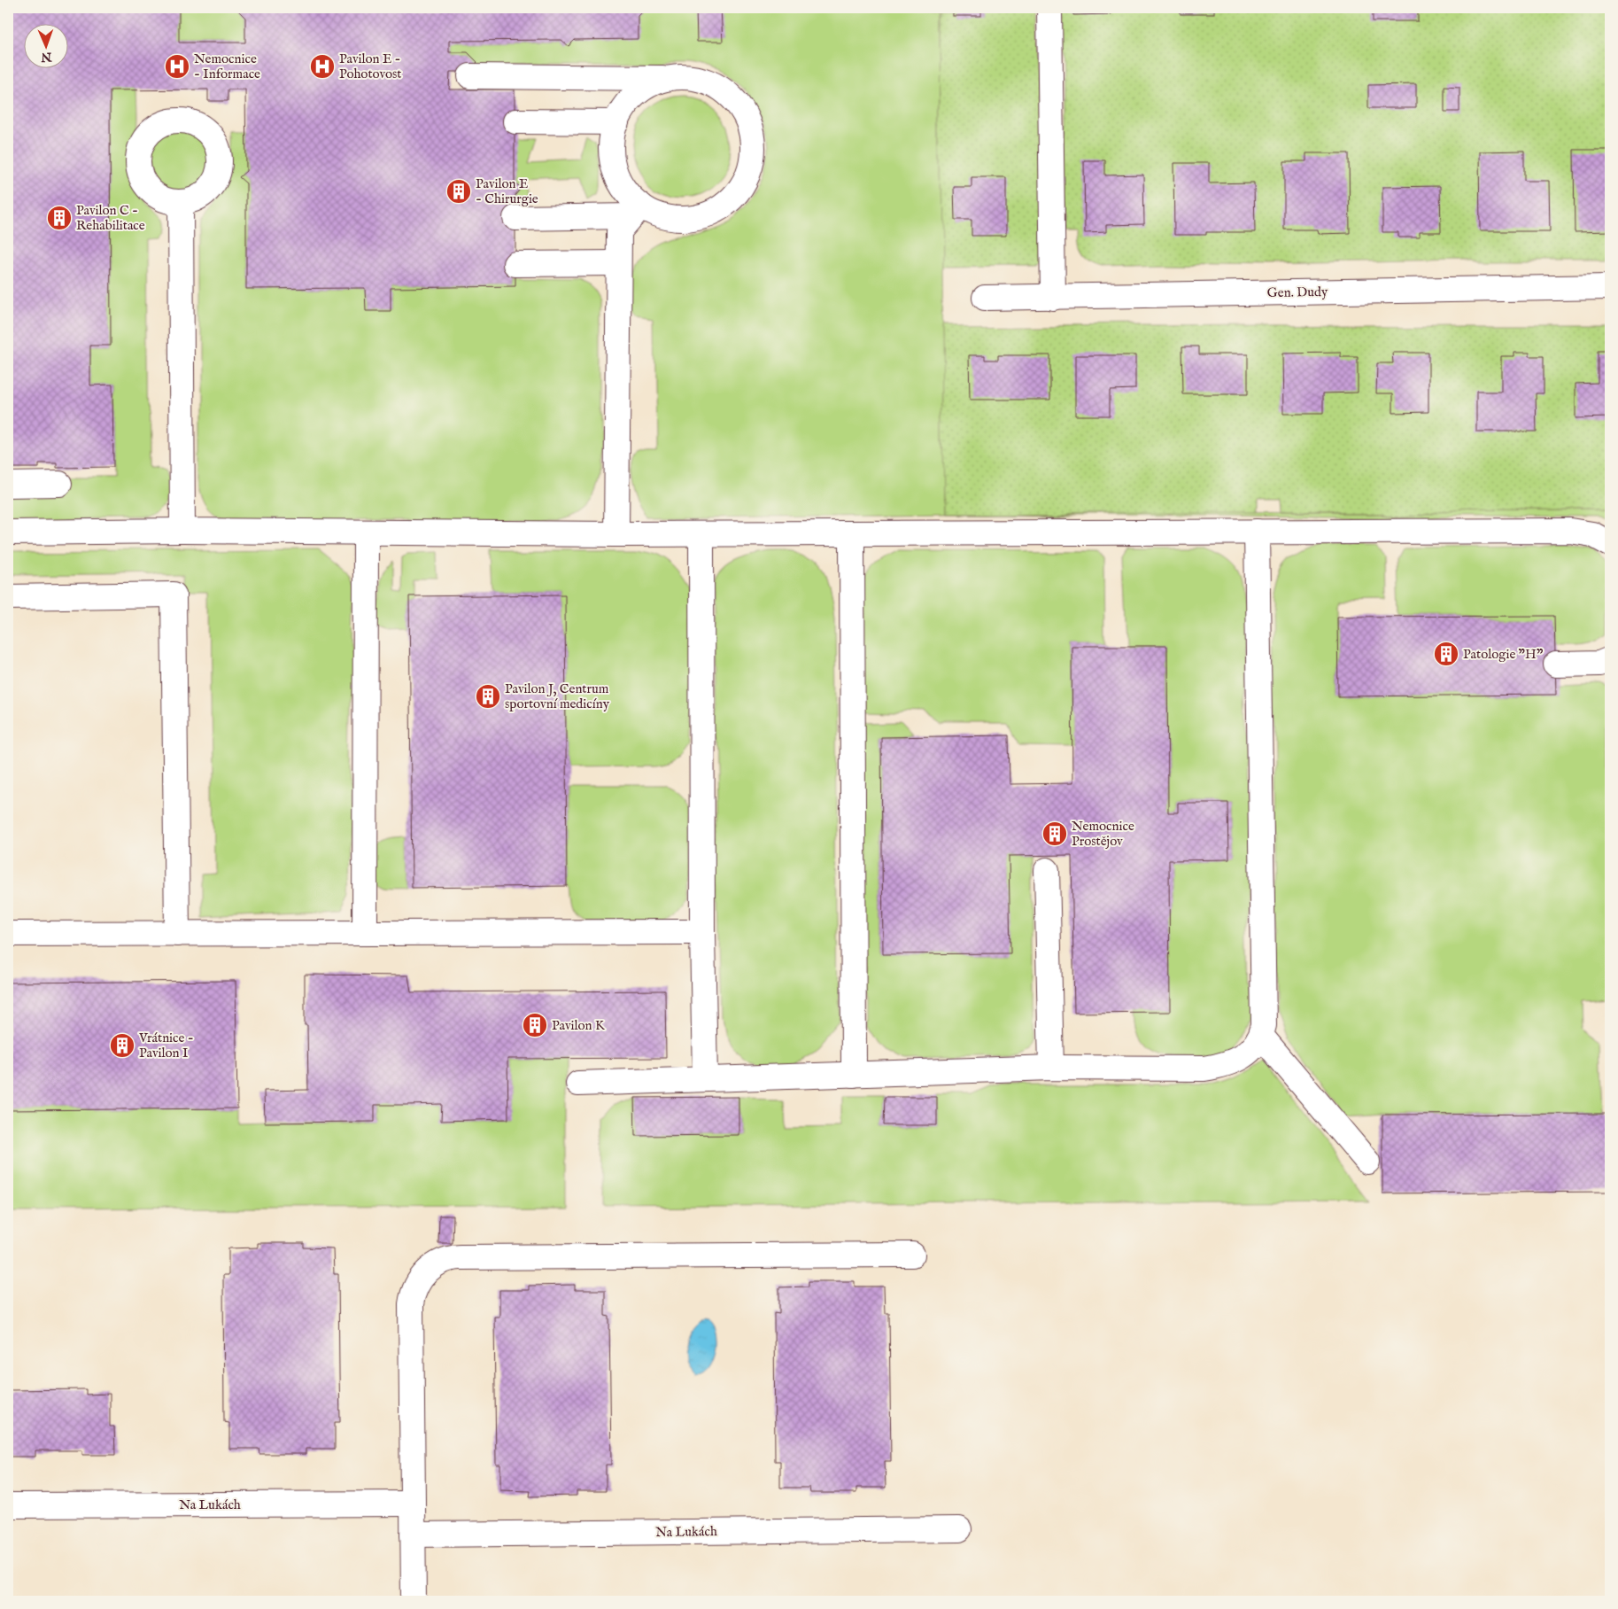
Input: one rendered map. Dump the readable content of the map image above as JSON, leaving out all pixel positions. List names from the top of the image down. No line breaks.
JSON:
{"streets":{"street":["Gen. Dudy","Na Lukách"]},"places":{"hospital":["Nemocnice - Informace","Pavilon E - Pohotovost"],"building":["Pavilon E - Chirurgie","Pavilon C - Rehabilitace","Patologie \"H\"","Pavilon J, Centrum sportovní medicíny","Nemocnice Prostějov","Pavilon K","Vrátnice - Pavilon I"]},"north":"bottom"}
